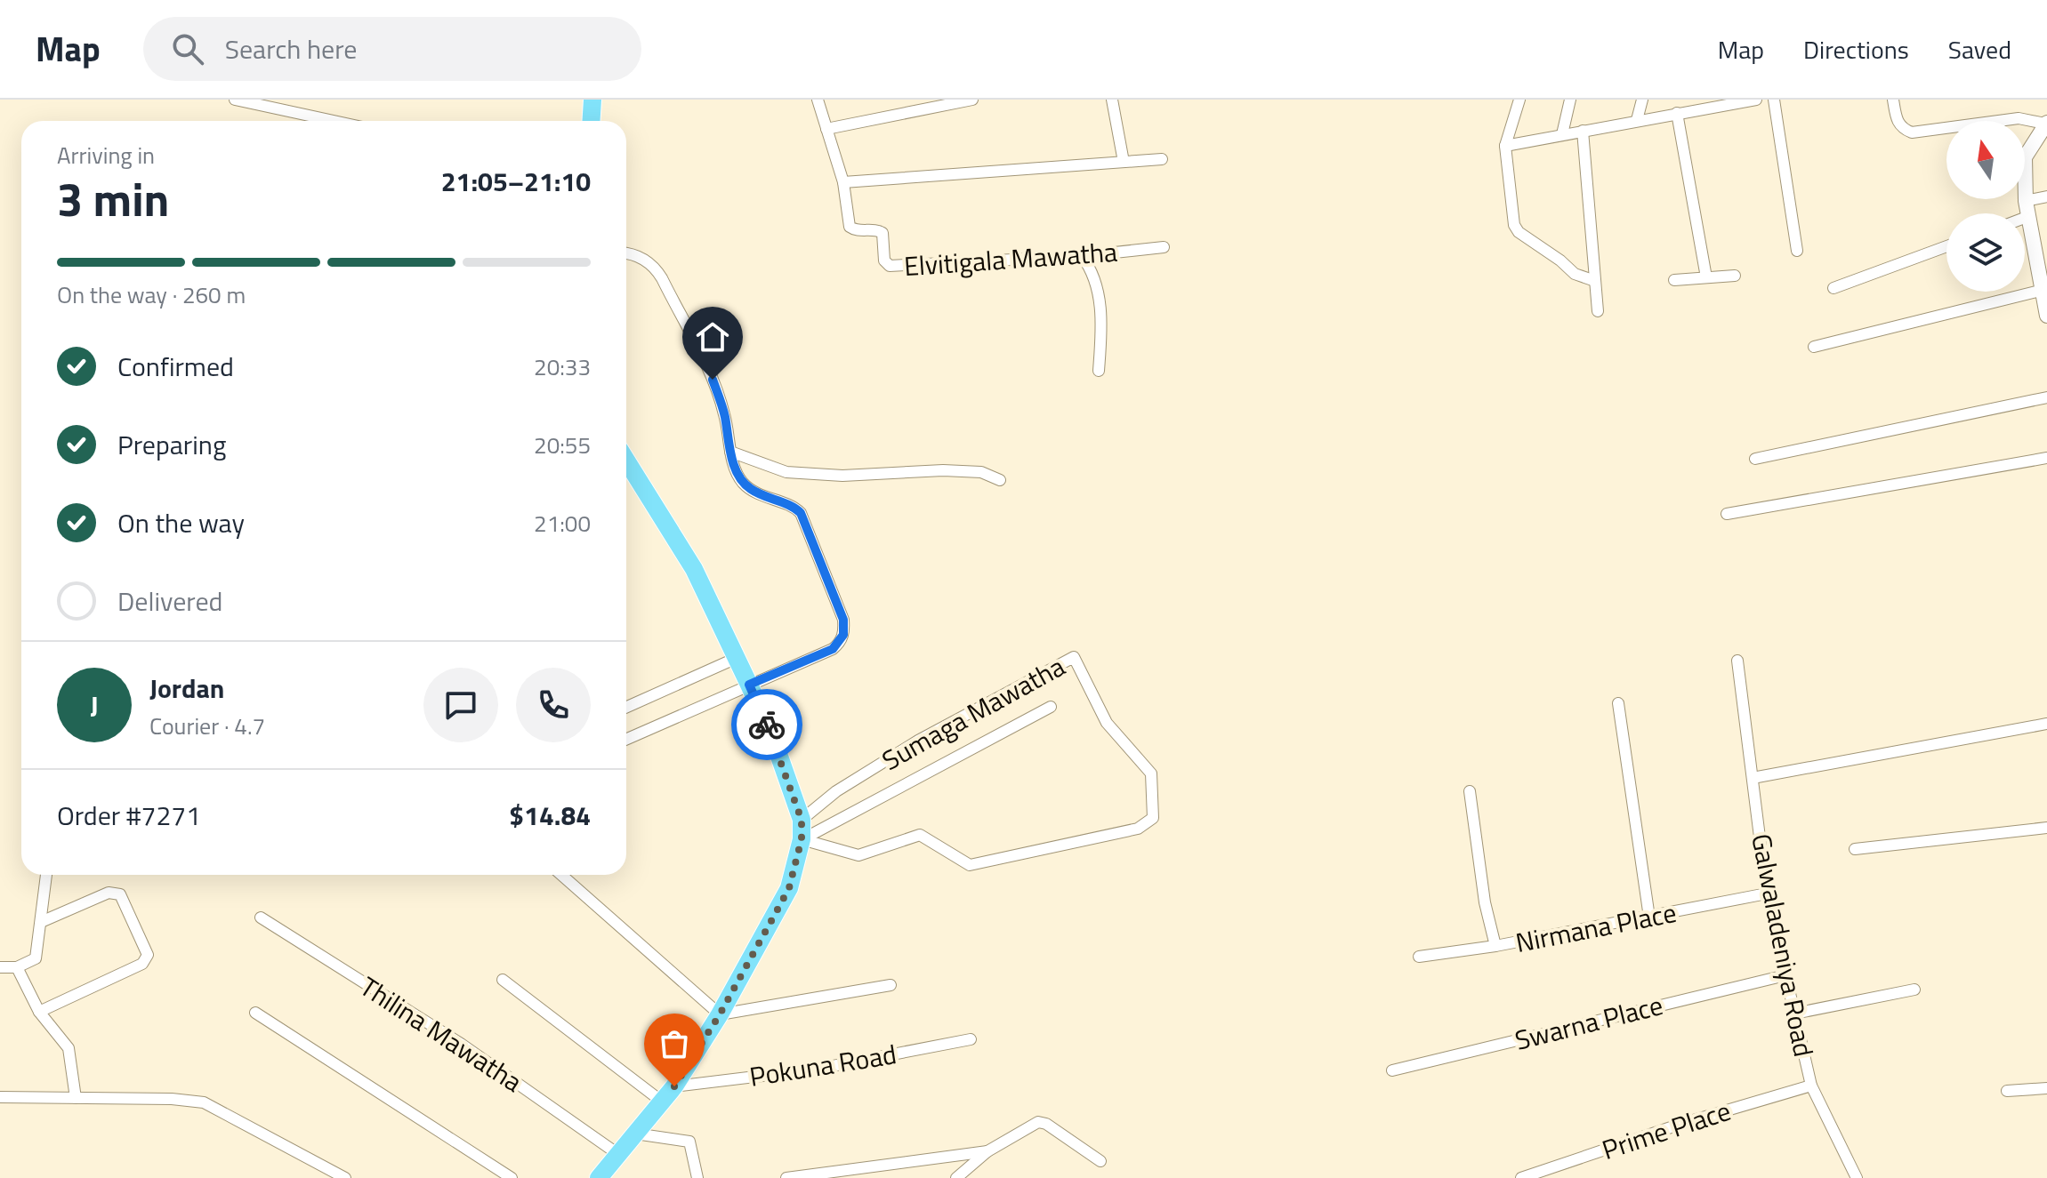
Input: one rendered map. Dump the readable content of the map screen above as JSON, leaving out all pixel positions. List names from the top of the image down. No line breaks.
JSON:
{"streets":{"street":["Elvitigala Mawatha","Sumaga Mawatha","Nirmana Place","Galwaladeniya Road","Swarna Place","Thilina Mawatha","Pokuna Road","Prime Place"]},"crossings":[["Nirmana Place","Galwaladeniya Road"],["Galwaladeniya Road","Swarna Place"],["Galwaladeniya Road","Prime Place"]],"north":"top","page":{"header":"Map","search":"Search here","nav":["Map","Directions","Saved"],"heading":["3 min","Arriving in","21:05–21:10"],"panel":["Jordan","Courier · 4.7","Order #7271","$14.84"],"bar":"On the way · 260 m","list":[["Confirmed","20:33"],["Preparing","20:55"],["On the way","21:00"],"Delivered"],"round":"J"}}
